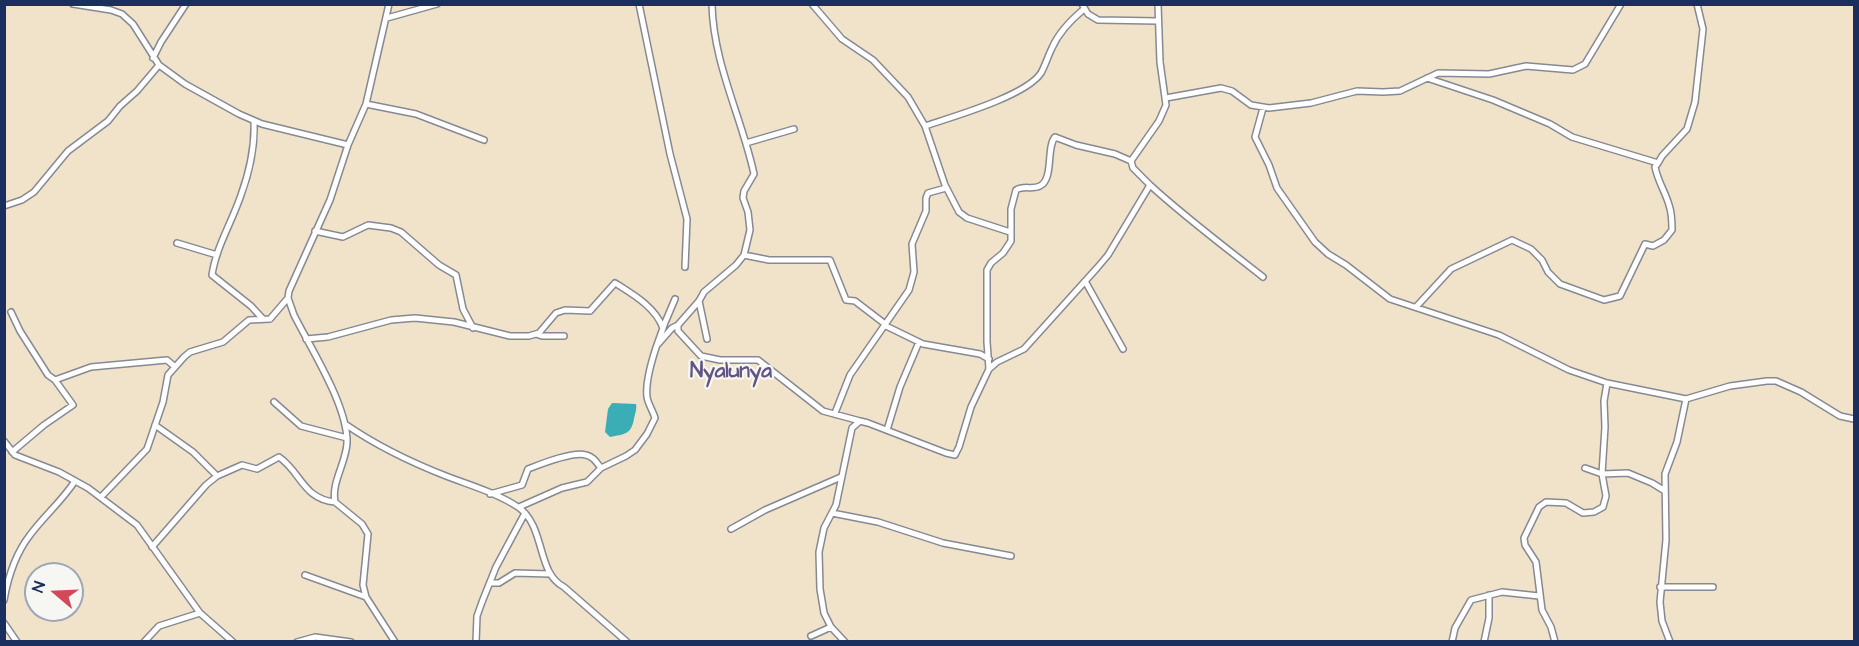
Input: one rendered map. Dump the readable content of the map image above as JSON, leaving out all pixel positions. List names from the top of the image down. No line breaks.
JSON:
{"districts":["Nyalunya"],"north":"left"}
